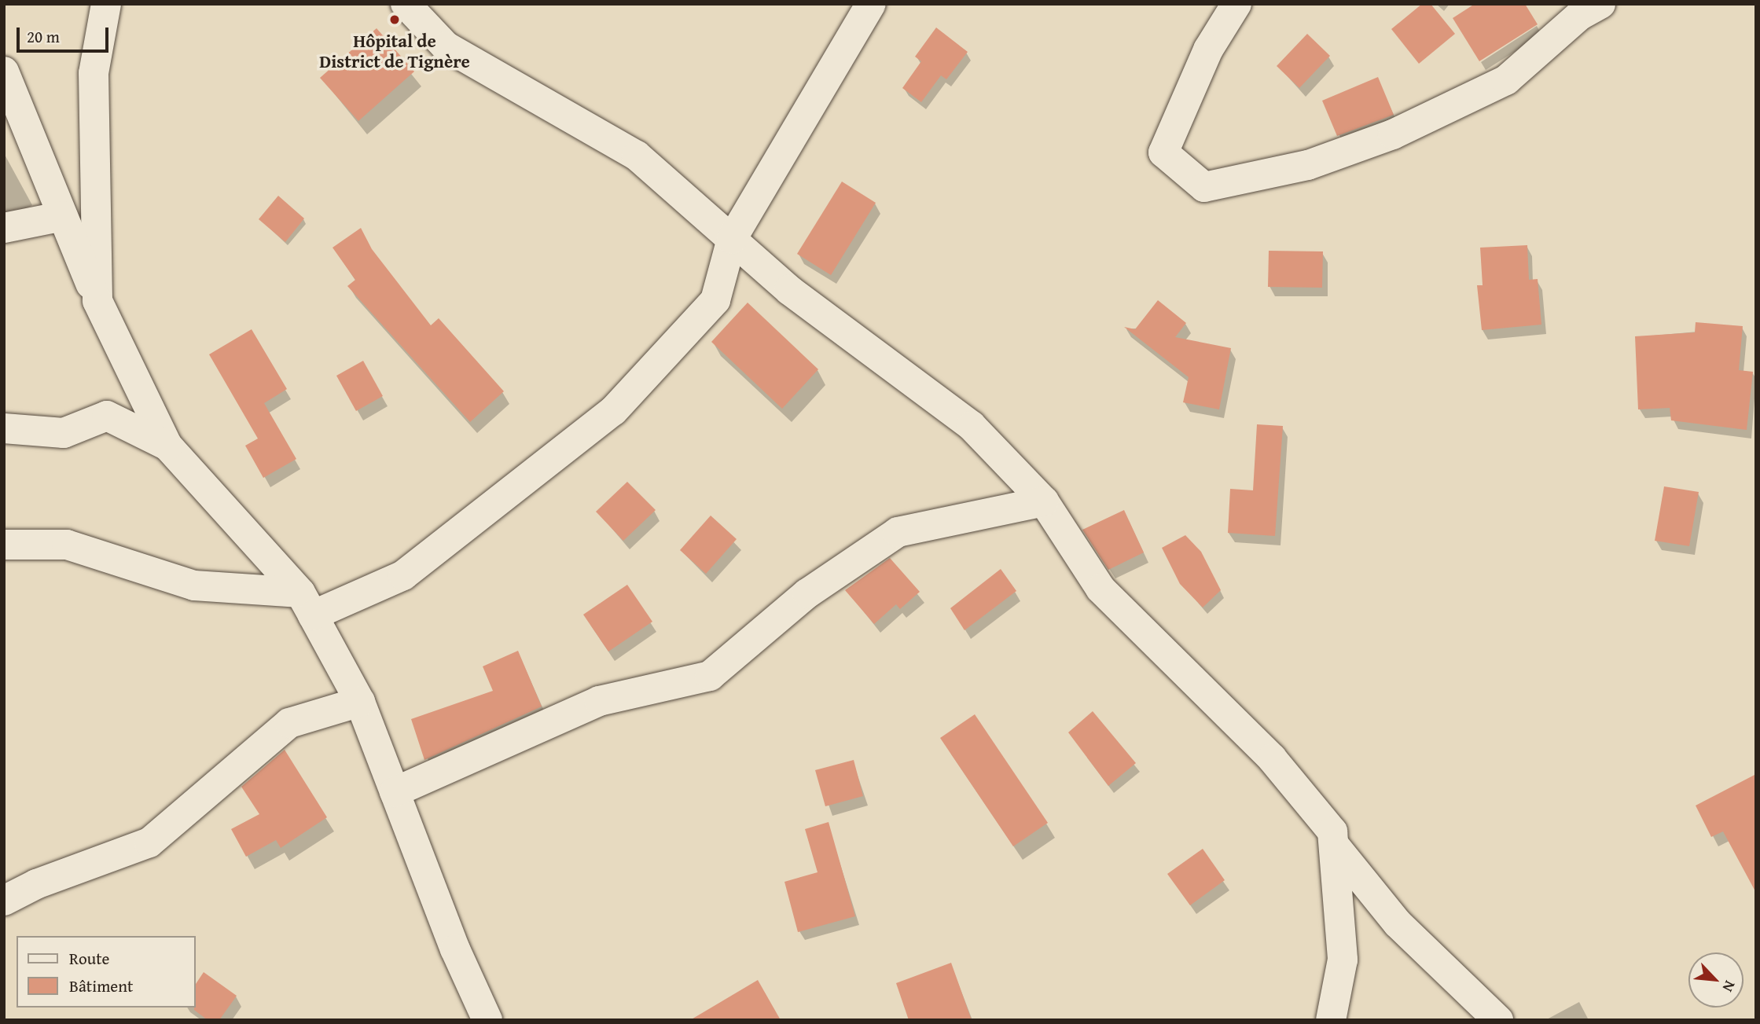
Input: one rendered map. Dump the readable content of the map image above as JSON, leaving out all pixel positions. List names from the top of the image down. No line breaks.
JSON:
{"places":["Hôpital de District de Tignère"],"legend":["Route","Bâtiment"],"scale_bar":"20 m","north":"bottom right"}
